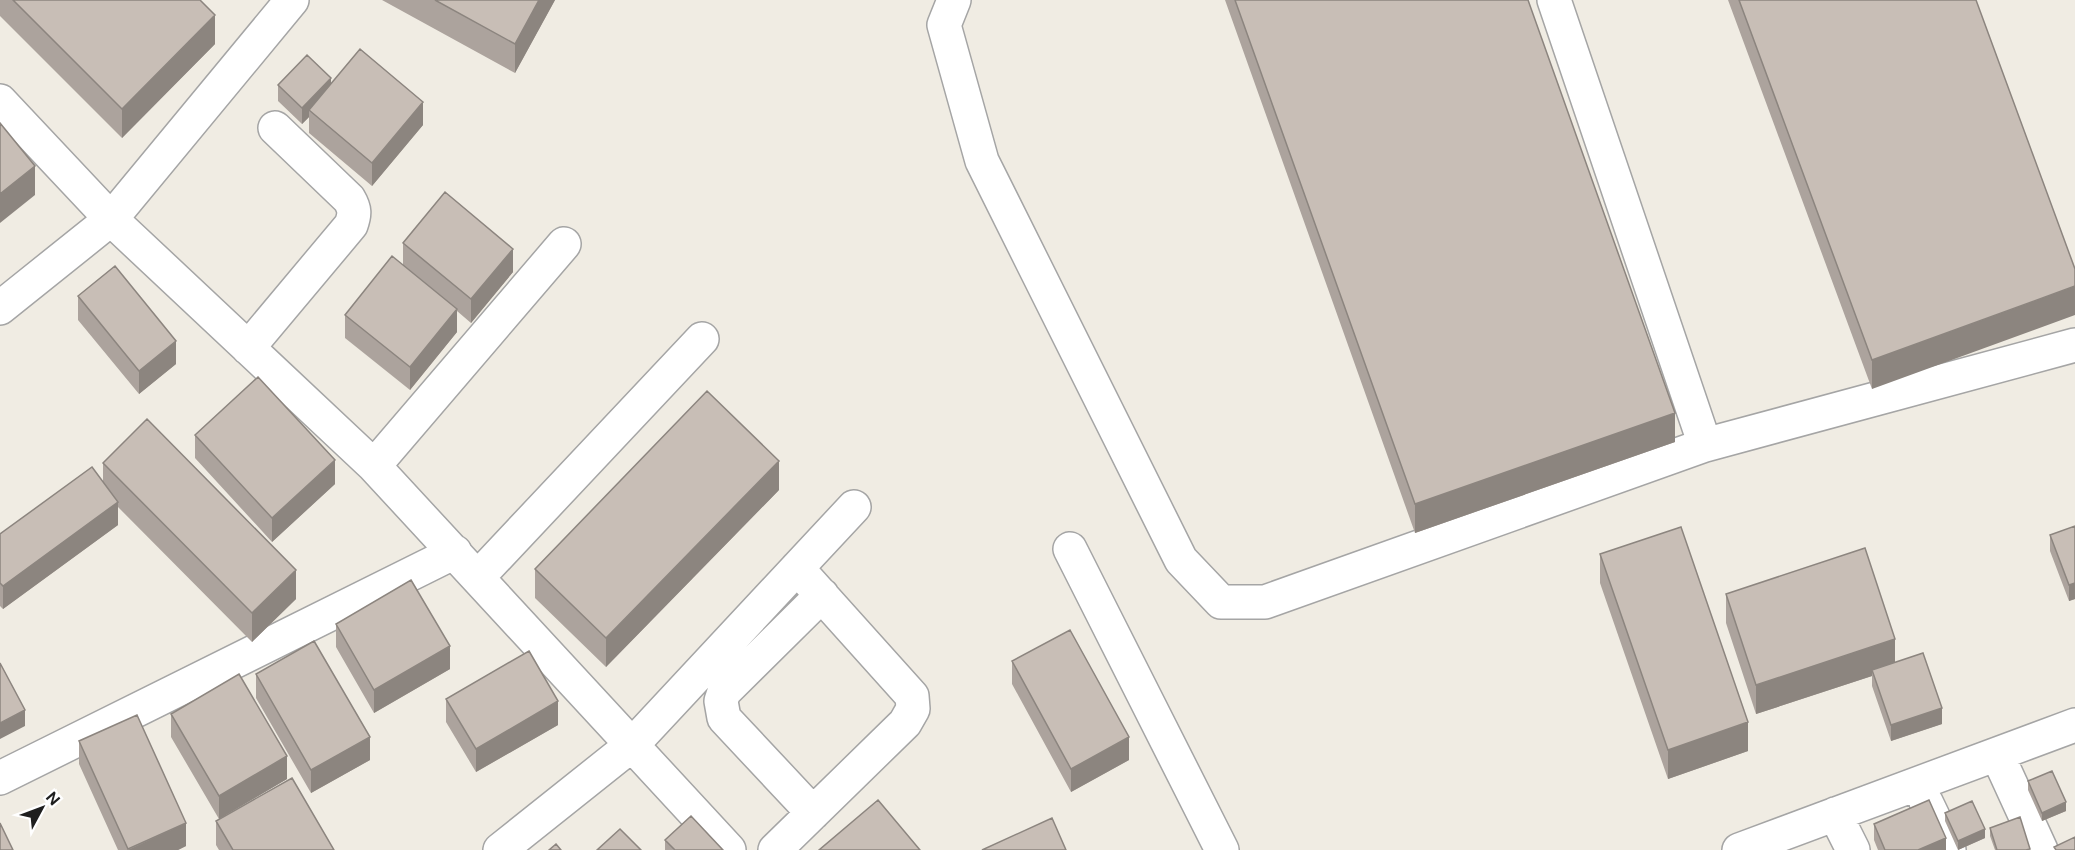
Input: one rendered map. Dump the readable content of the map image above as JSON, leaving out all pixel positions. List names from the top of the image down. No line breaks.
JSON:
{"north":"top right"}
